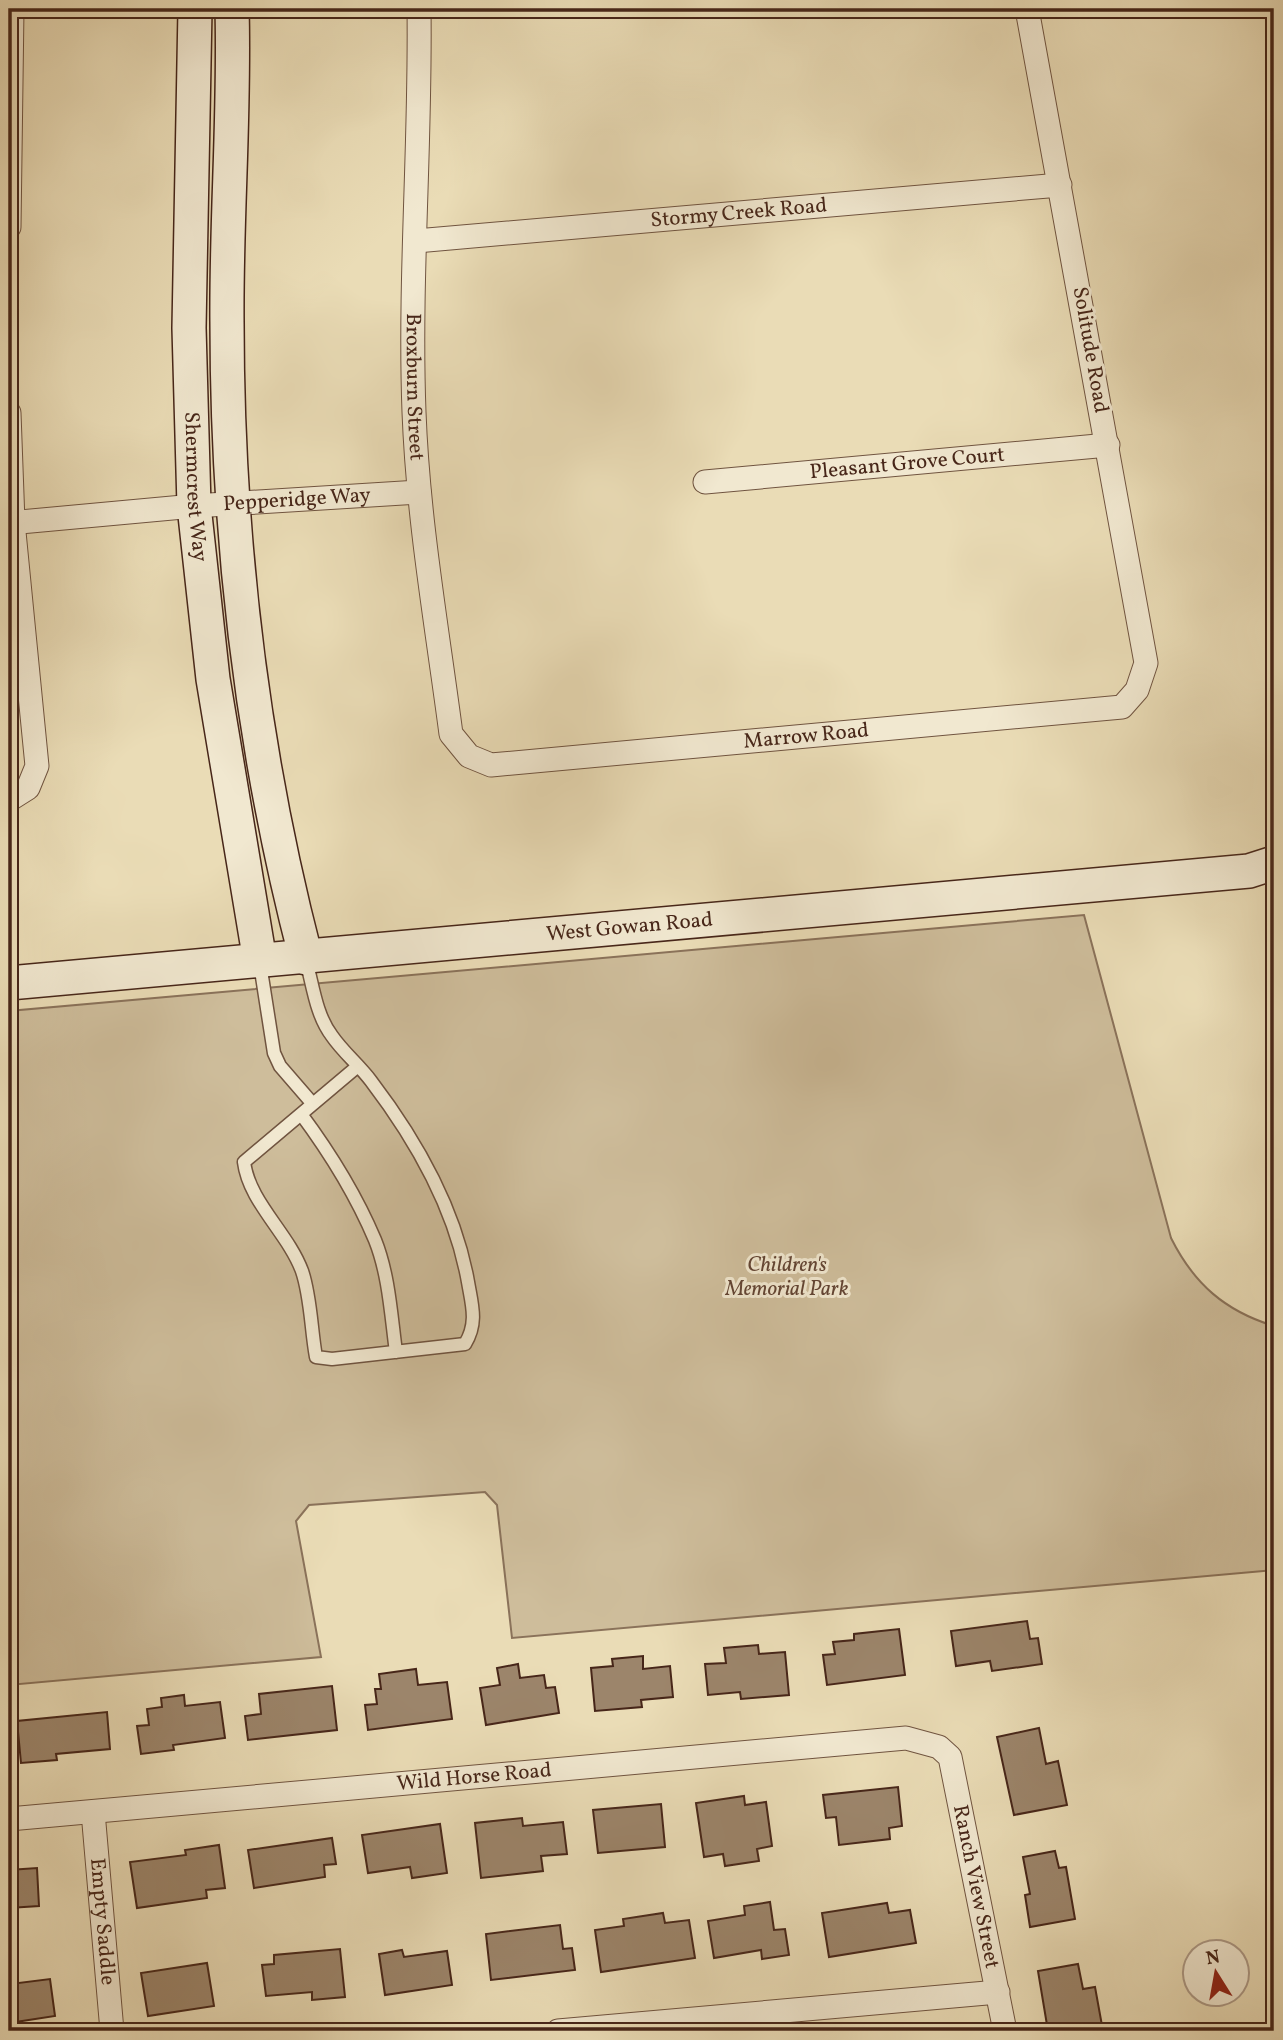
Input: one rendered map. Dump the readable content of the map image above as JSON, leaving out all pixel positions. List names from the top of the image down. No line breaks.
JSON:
{"streets":{"street":["Stormy Creek Road","Solitude Road","Broxburn Street","Pleasant Grove Court","Shermcrest Way","Pepperidge Way","Marrow Road","West Gowan Road","Wild Horse Road","Ranch View Street","Empty Saddle"]},"crossings":[["Stormy Creek Road","Solitude Road"],["Stormy Creek Road","Broxburn Street"],["Solitude Road","Pleasant Grove Court"],["Solitude Road","Marrow Road"],["Broxburn Street","Pepperidge Way"],["Broxburn Street","Marrow Road"],["Shermcrest Way","Pepperidge Way"],["Shermcrest Way","West Gowan Road"],["Wild Horse Road","Ranch View Street"],["Wild Horse Road","Empty Saddle"]],"parks":["Children's Memorial Park"],"north":"top"}
